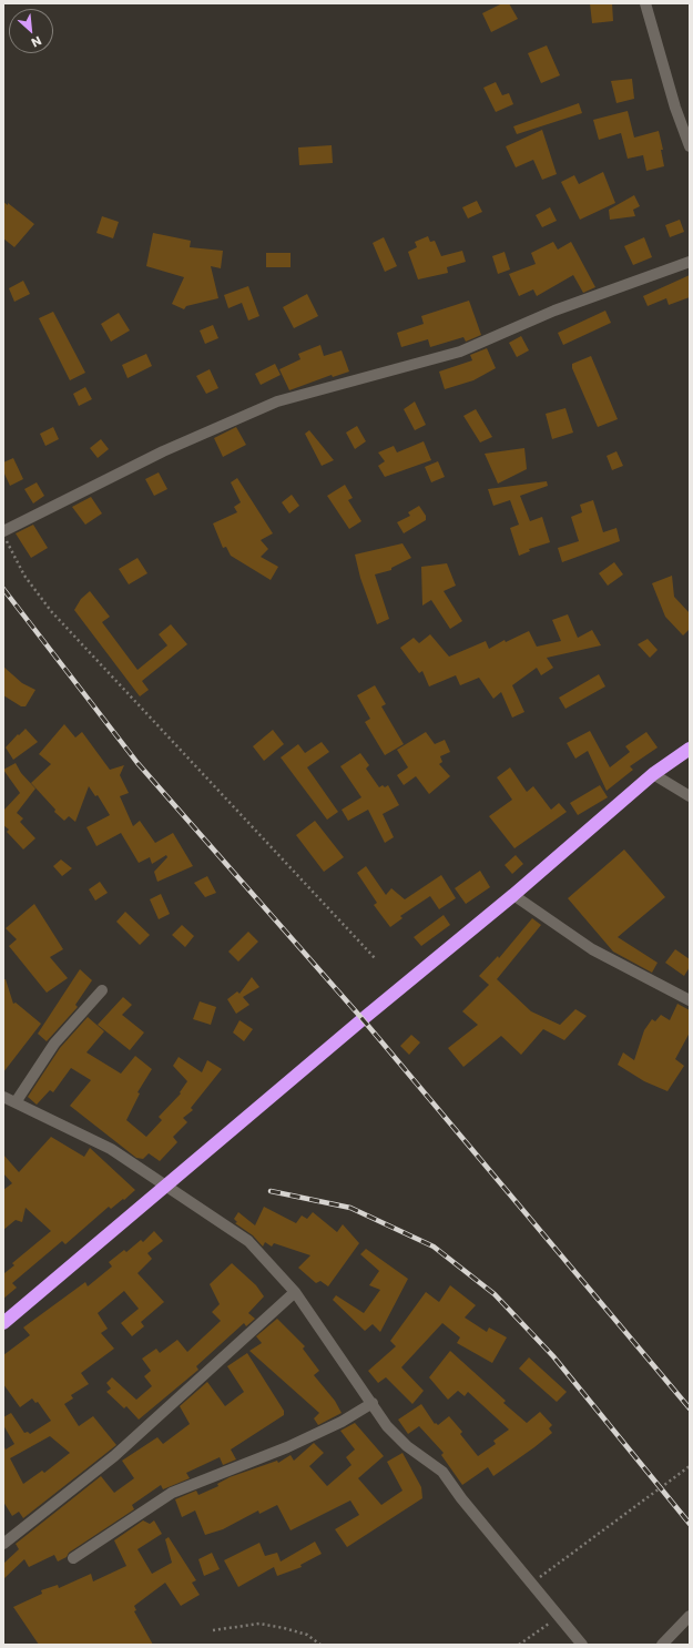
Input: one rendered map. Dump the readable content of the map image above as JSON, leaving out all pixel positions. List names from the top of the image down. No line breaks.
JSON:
{"north":"bottom right"}
